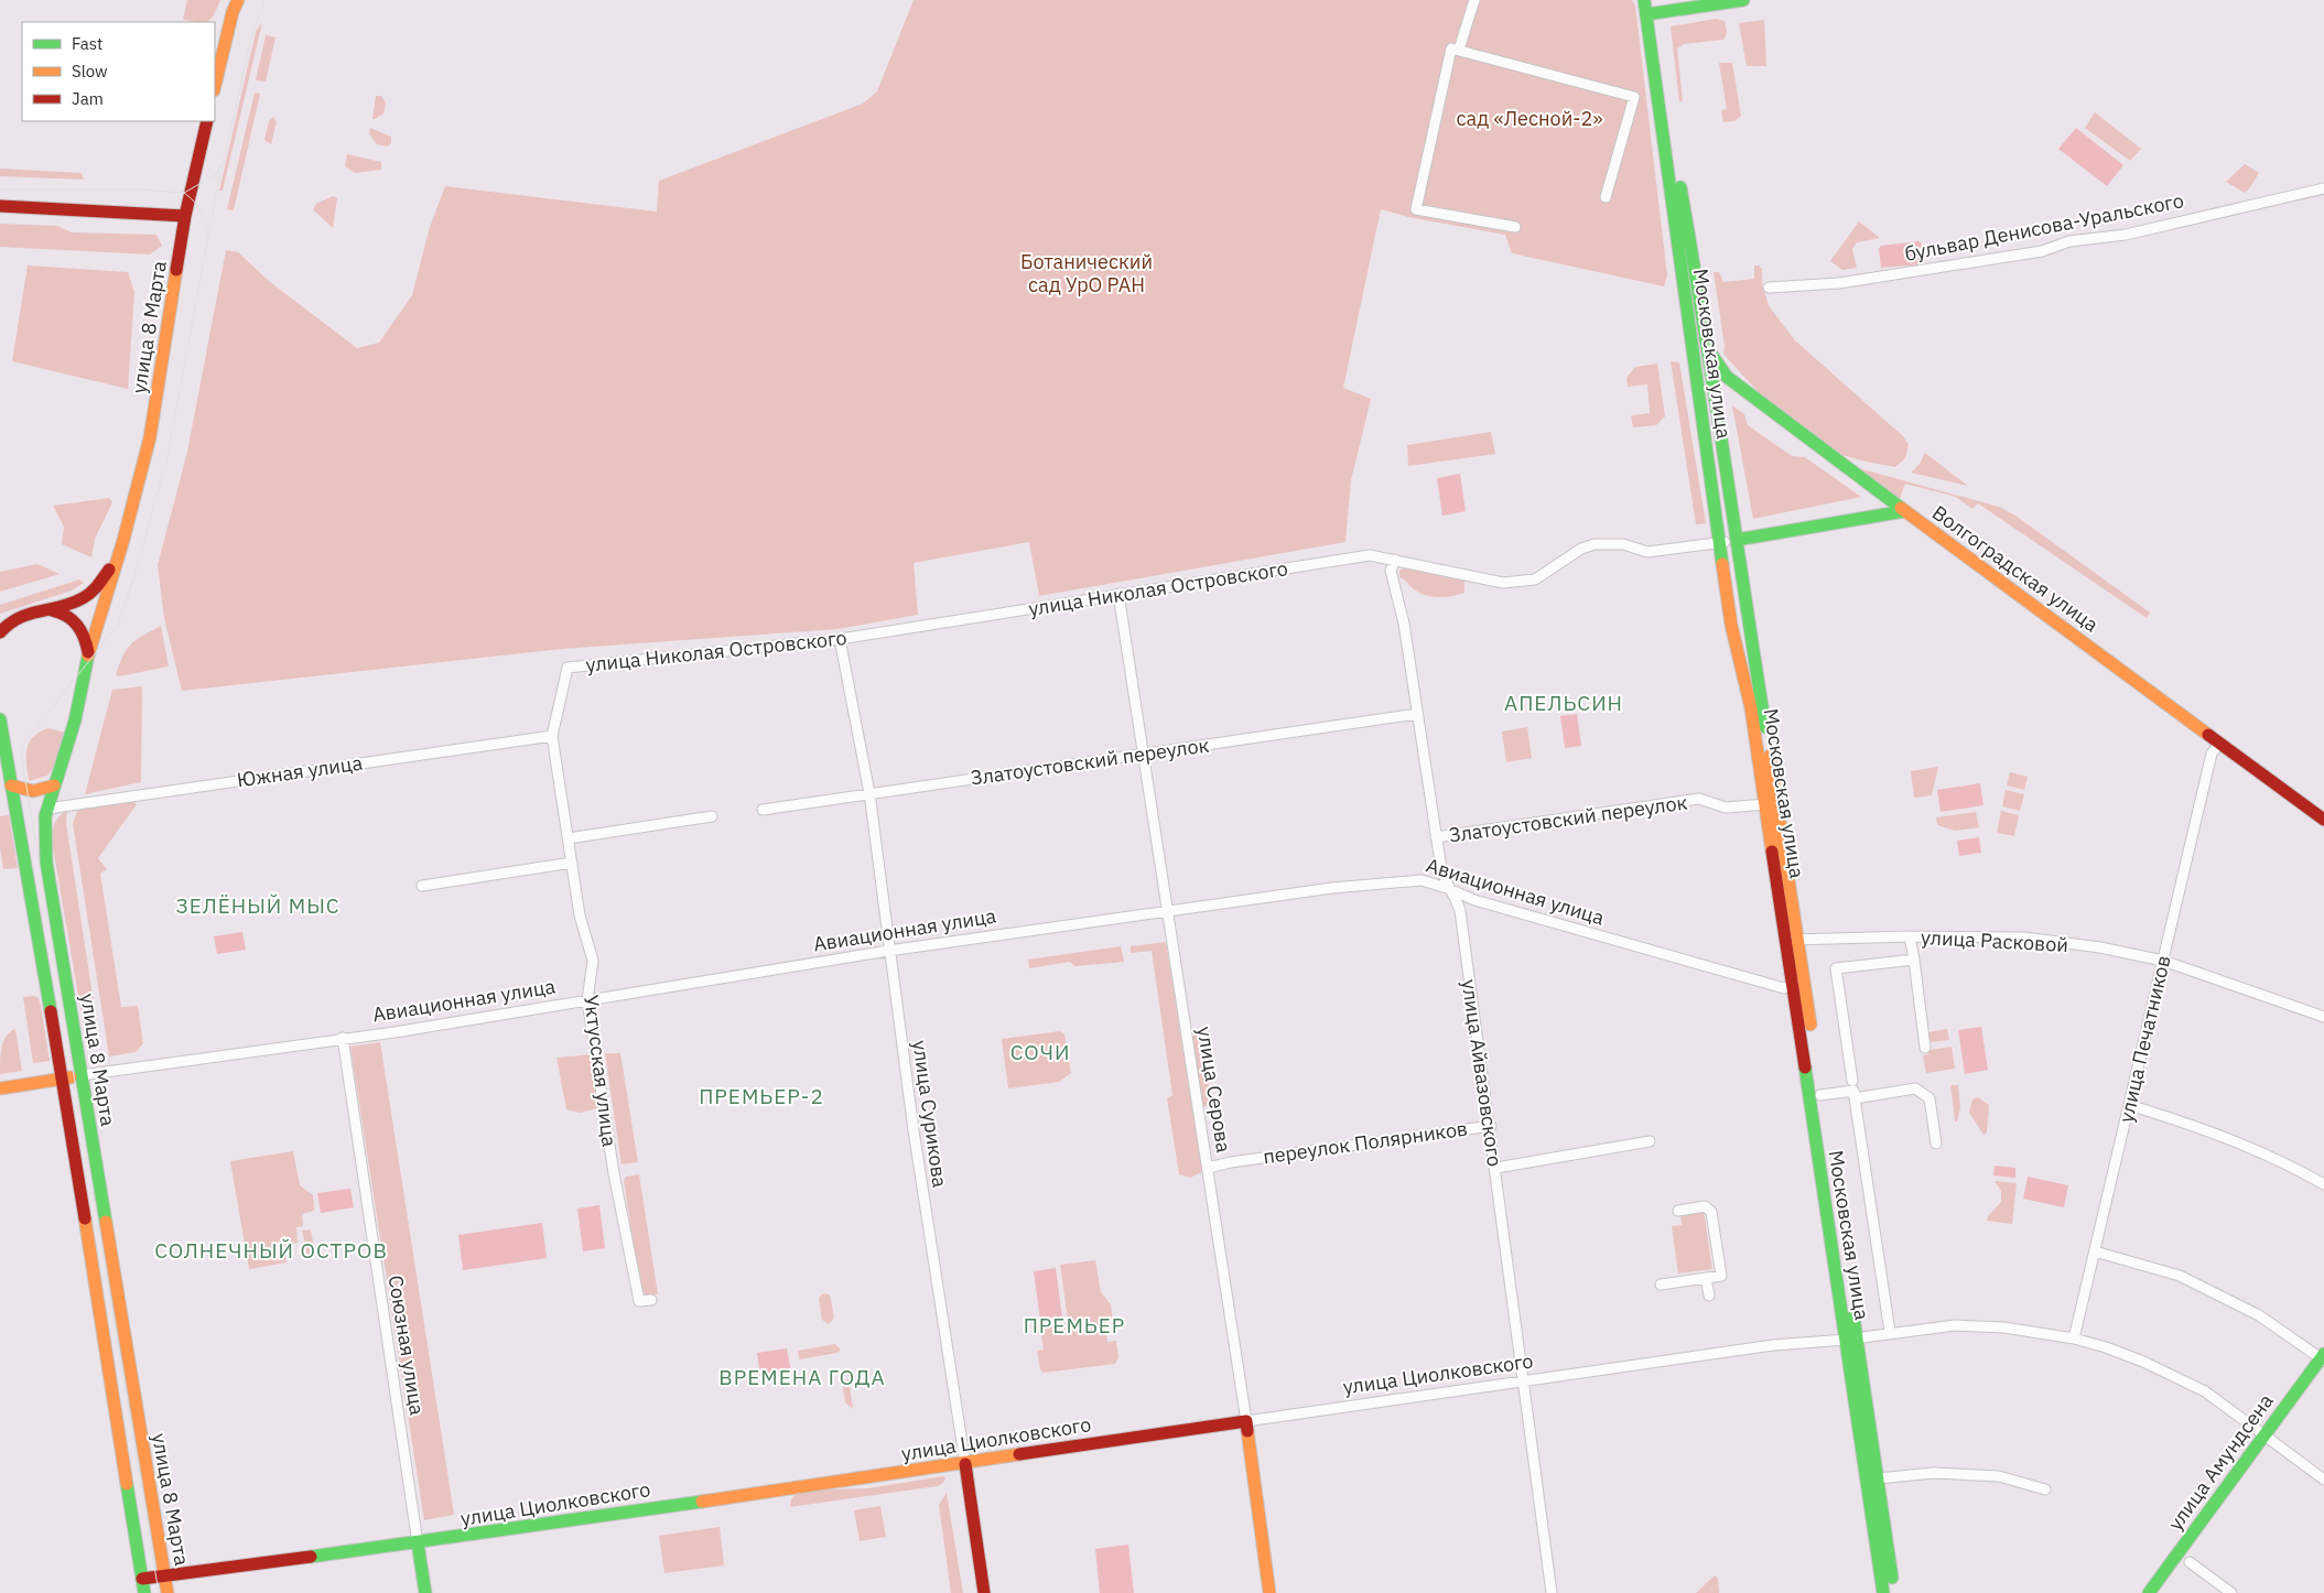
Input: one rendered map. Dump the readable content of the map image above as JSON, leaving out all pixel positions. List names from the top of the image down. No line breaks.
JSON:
{"streets":{"main road":["улица 8 Марта","Московская улица","Волгоградская улица","Авиационная улица","улица Серова","улица Сурикова","Союзная улица","улица Циолковского","улица Амундсена"],"street":["бульвар Денисова-Уральского","улица Николая Островского","Златоустовский переулок","Южная улица","улица Расковой","улица Печатников","Уктусская улица","улица Айвазовского","переулок Полярников"]},"crossings":[["улица 8 Марта","Южная улица"],["улица 8 Марта","Авиационная улица"],["улица 8 Марта","улица Циолковского"],["Московская улица","Волгоградская улица"],["Московская улица","улица Николая Островского"],["Московская улица","Златоустовский переулок"],["Московская улица","Авиационная улица"],["Московская улица","улица Расковой"],["Московская улица","улица Циолковского"],["Волгоградская улица","улица Печатников"],["улица Николая Островского","Уктусская улица"],["улица Николая Островского","улица Айвазовского"],["улица Николая Островского","улица Серова"],["улица Николая Островского","улица Сурикова"],["Златоустовский переулок","улица Айвазовского"],["Златоустовский переулок","улица Серова"],["Златоустовский переулок","улица Сурикова"],["Южная улица","Уктусская улица"],["Авиационная улица","Уктусская улица"],["Авиационная улица","улица Айвазовского"],["Авиационная улица","улица Серова"],["Авиационная улица","улица Сурикова"],["Авиационная улица","Союзная улица"],["улица Расковой","улица Печатников"],["улица Печатников","улица Циолковского"],["улица Айвазовского","переулок Полярников"],["улица Айвазовского","улица Циолковского"],["улица Серова","переулок Полярников"],["улица Серова","улица Циолковского"],["улица Сурикова","улица Циолковского"],["Союзная улица","улица Циолковского"],["улица Циолковского","улица Амундсена"]],"districts":["АПЕЛЬСИН","ЗЕЛЁНЫЙ МЫС","СОЧИ","ПРЕМЬЕР-2","СОЛНЕЧНЫЙ ОСТРОВ","ПРЕМЬЕР","ВРЕМЕНА ГОДА"],"parks":["сад «Лесной-2»","Ботанический сад УрО РАН"],"legend":["Fast","Slow","Jam"]}
